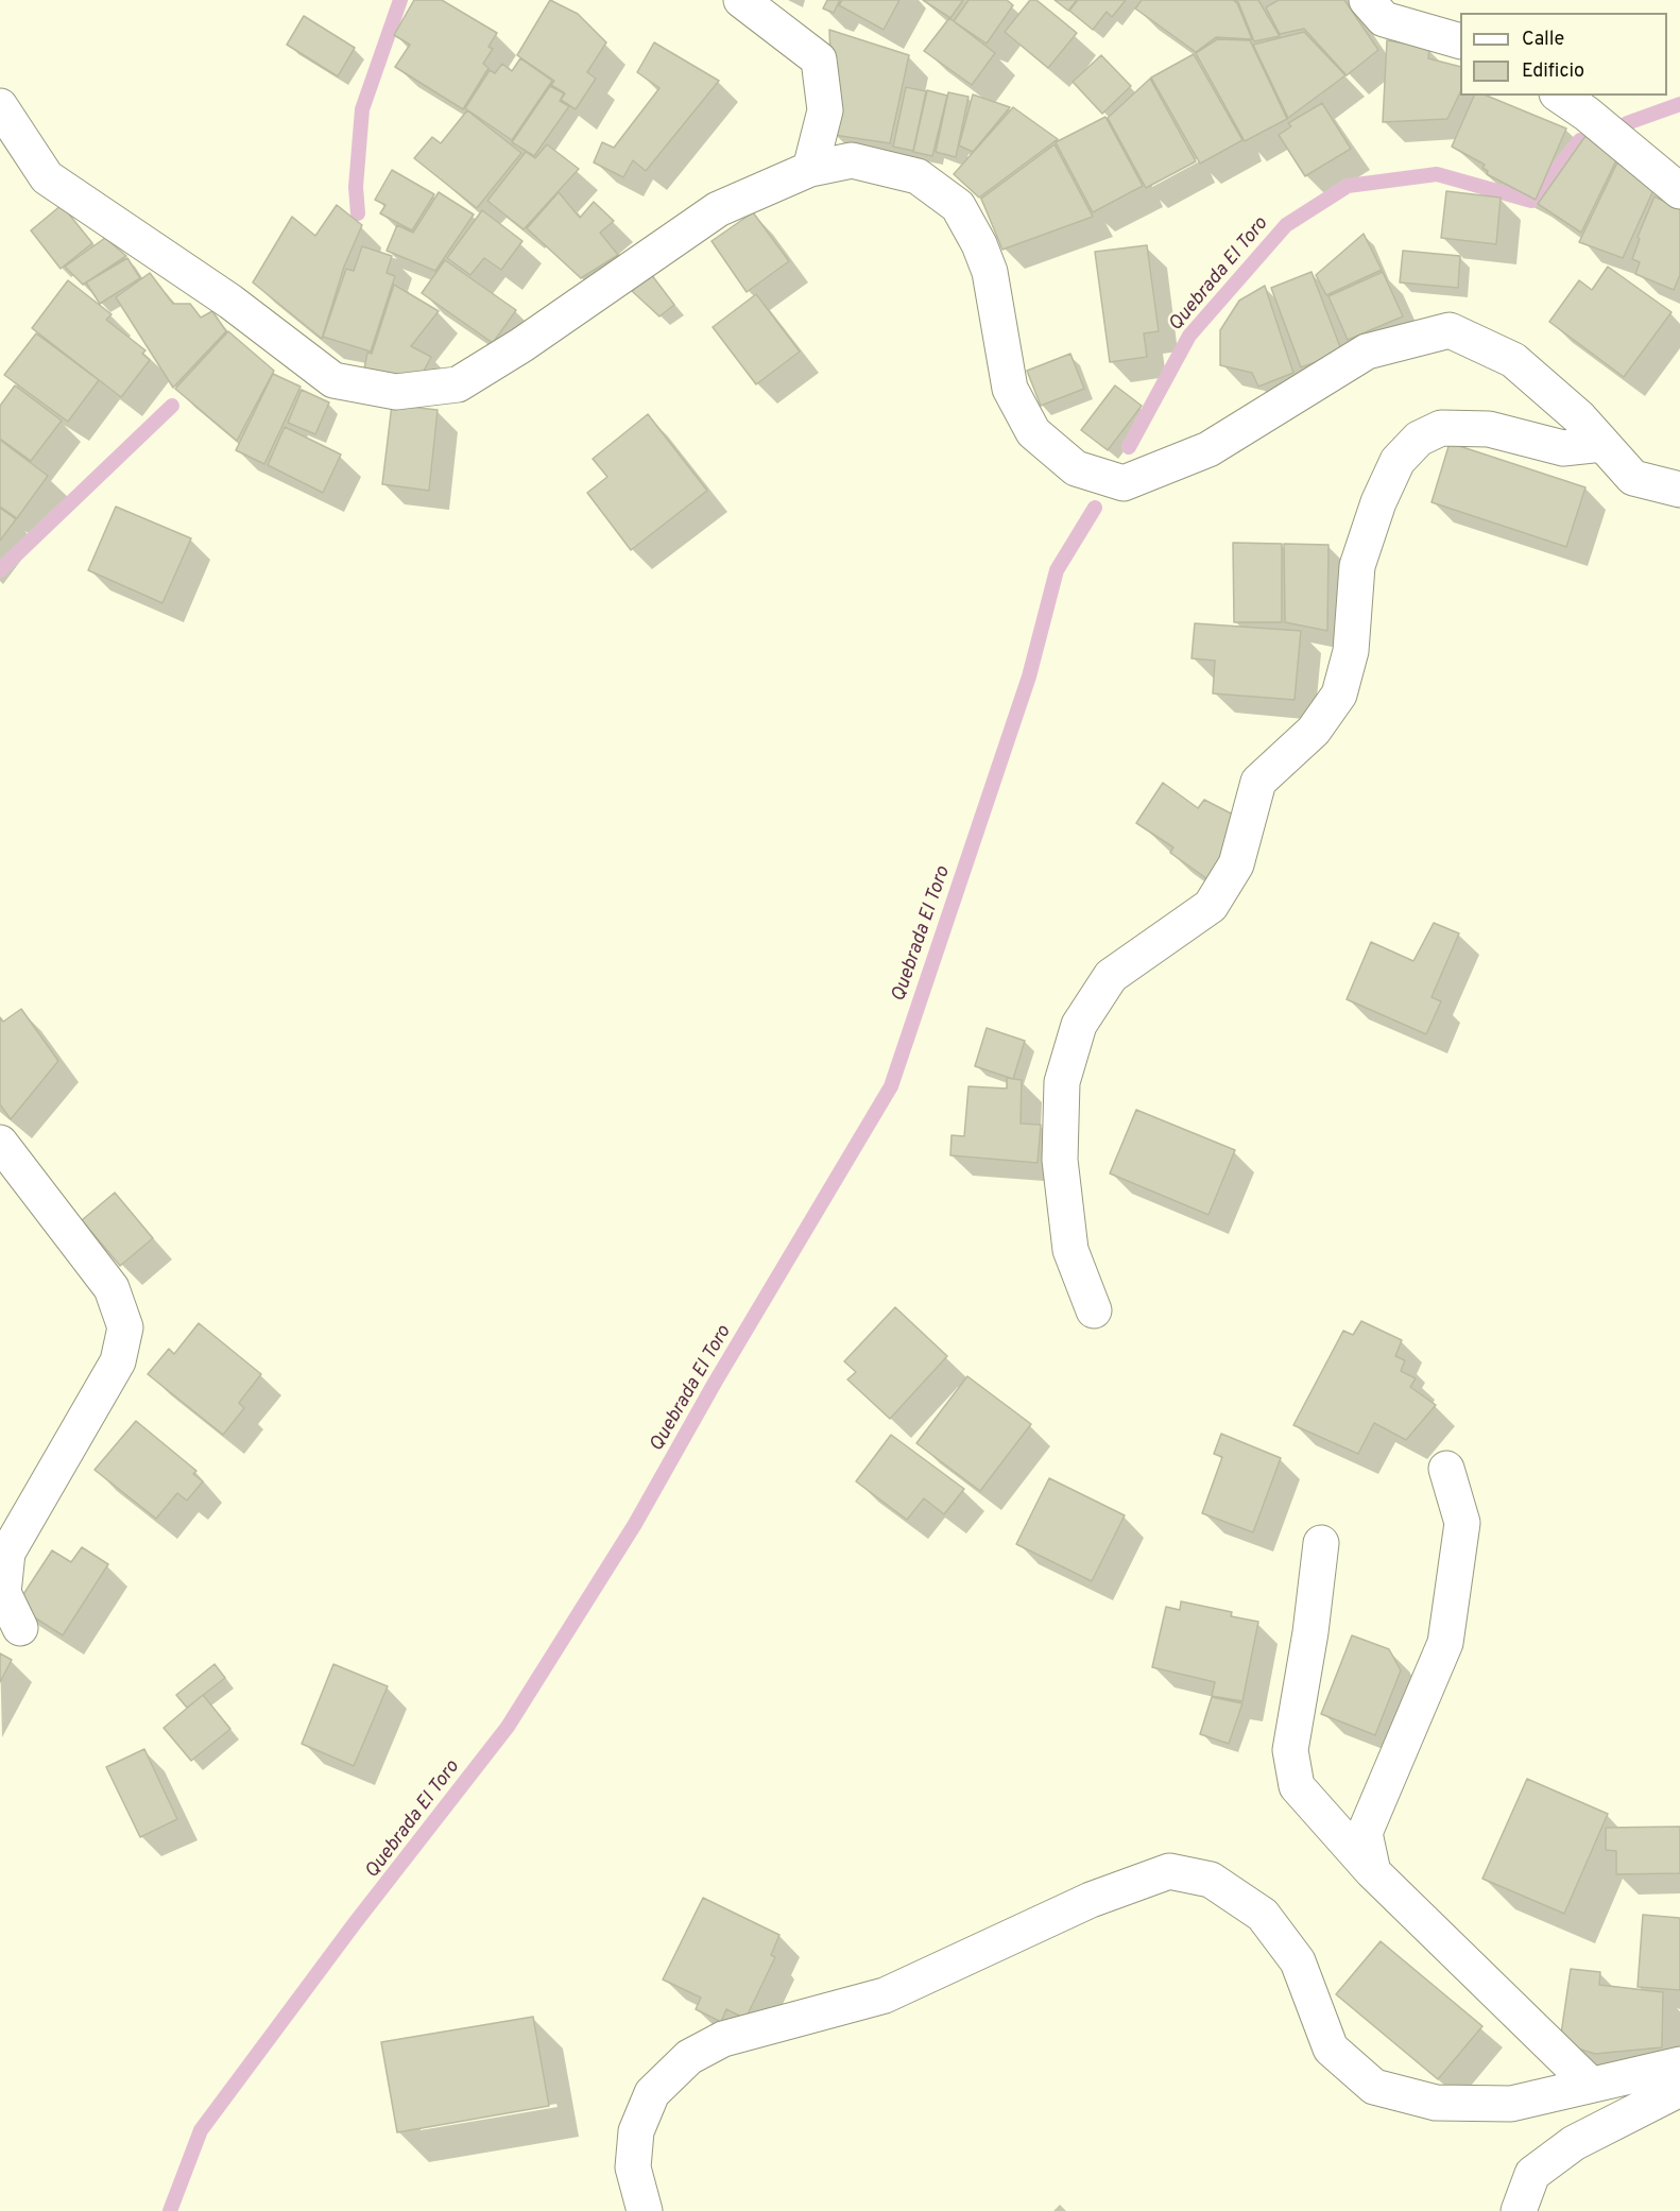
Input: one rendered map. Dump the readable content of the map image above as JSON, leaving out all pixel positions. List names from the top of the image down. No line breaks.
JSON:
{"water":["Quebrada El Toro"],"legend":["Calle","Edificio"]}
